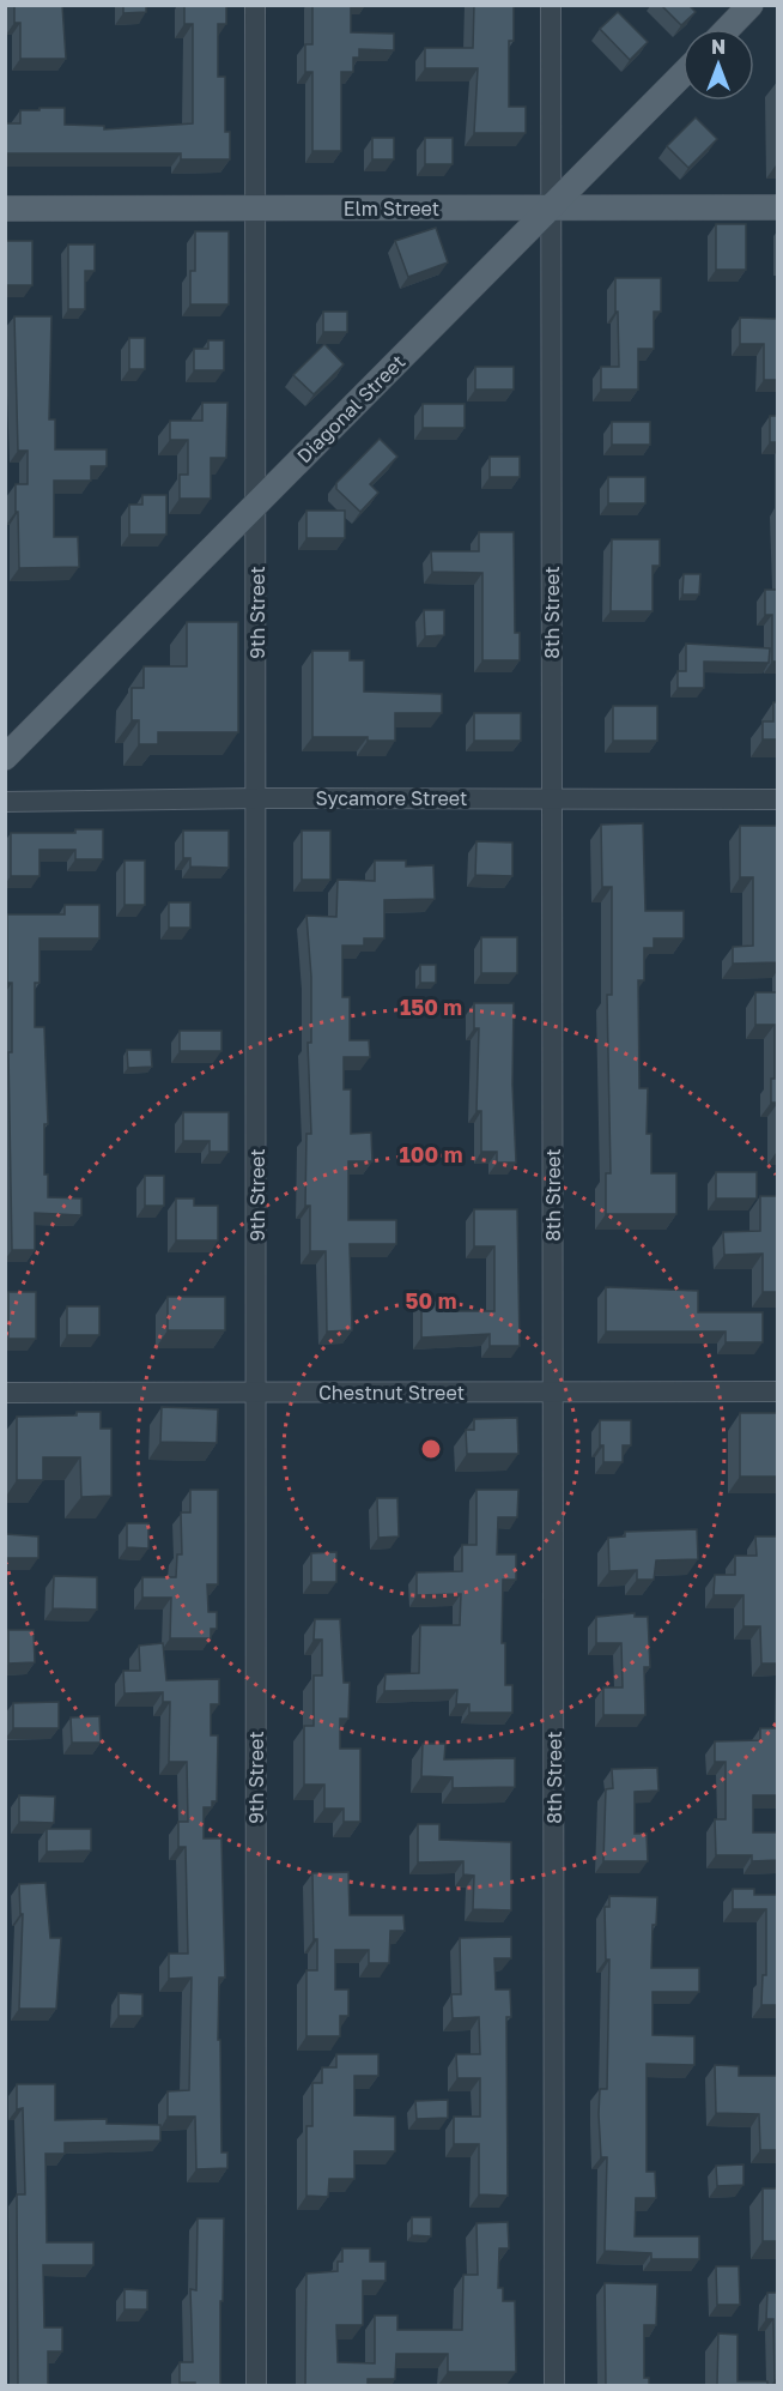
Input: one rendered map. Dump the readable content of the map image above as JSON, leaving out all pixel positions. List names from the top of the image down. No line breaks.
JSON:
{"streets":{"main road":["Elm Street","Diagonal Street"],"street":["9th Street","8th Street","Sycamore Street","Chestnut Street"]},"crossings":[["Elm Street","Diagonal Street"],["Elm Street","9th Street"],["Elm Street","8th Street"],["Diagonal Street","9th Street"],["Diagonal Street","8th Street"],["9th Street","Sycamore Street"],["9th Street","Chestnut Street"],["8th Street","Sycamore Street"],["8th Street","Chestnut Street"]],"north":"top","rings":["150 m","100 m","50 m"]}
